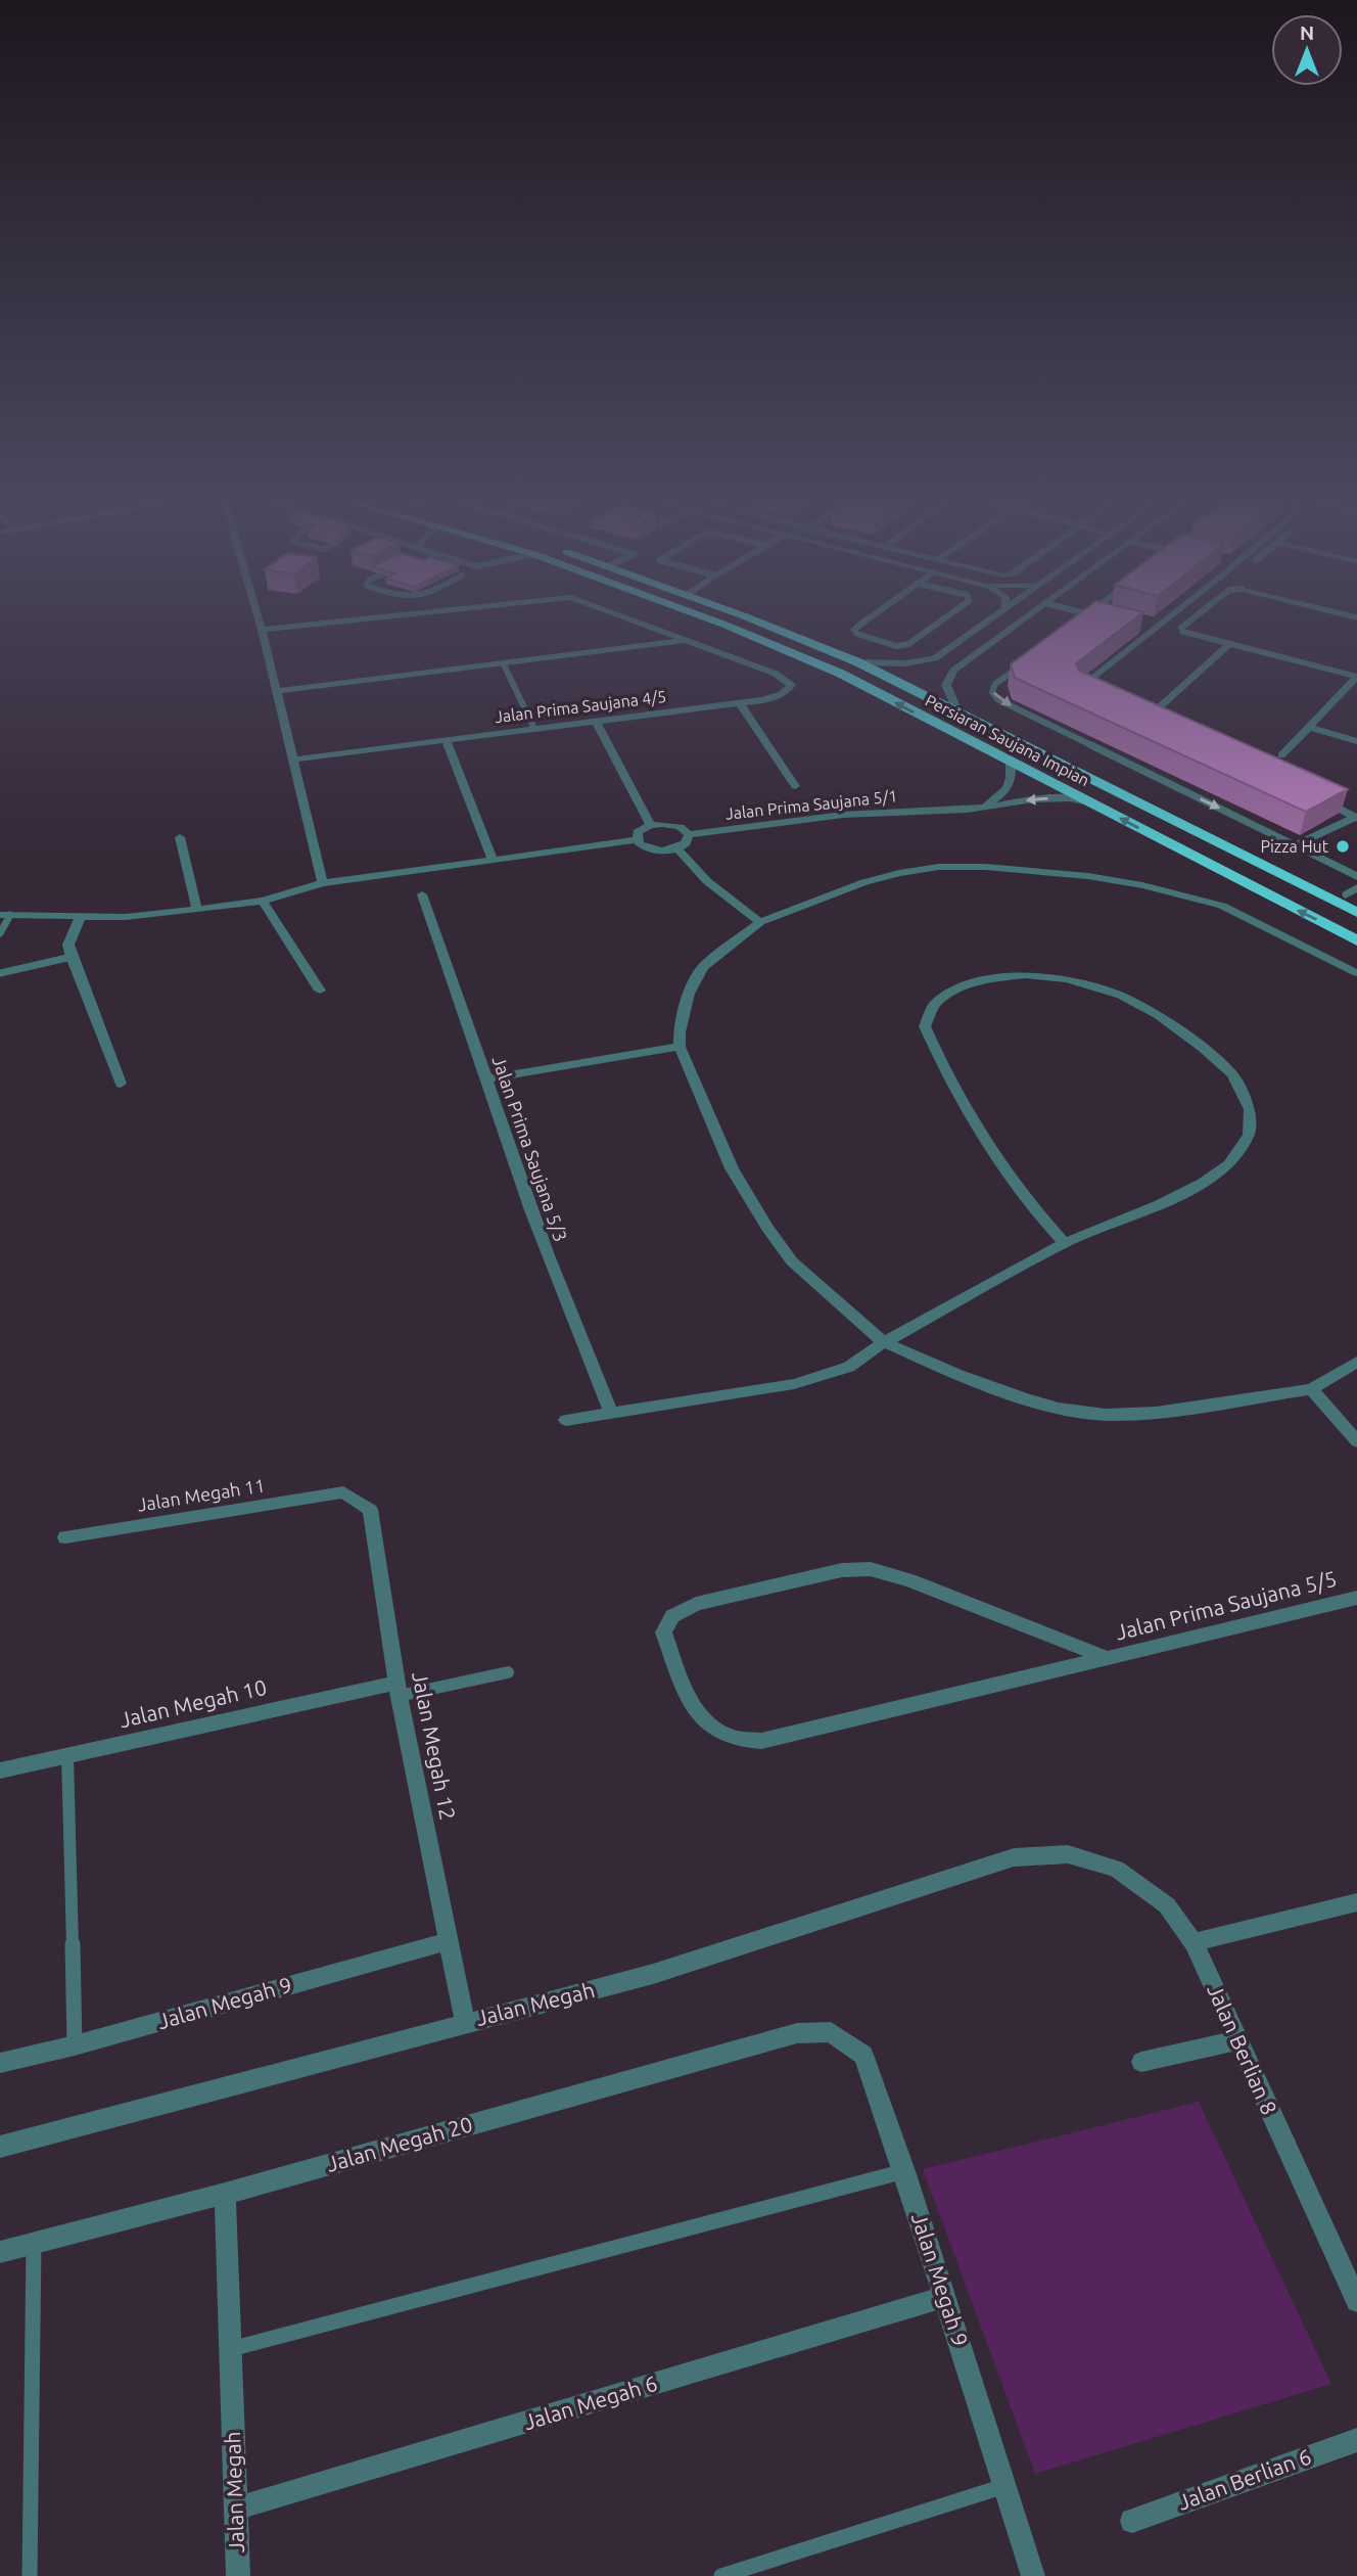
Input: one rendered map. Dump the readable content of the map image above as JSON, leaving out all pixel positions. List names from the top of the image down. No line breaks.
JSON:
{"streets":{"highway":["Persiaran Saujana Impian"],"street":["Jalan Prima Saujana 4/5","Jalan Prima Saujana 5/1","Jalan Prima Saujana 5/3","Jalan Megah 11","Jalan Prima Saujana 5/5","Jalan Megah 10","Jalan Megah 12","Jalan Megah 9","Jalan Megah","Jalan Berlian 8","Jalan Megah 20","Jalan Megah 6","Jalan Berlian 6"]},"crossings":[["Persiaran Saujana Impian","Jalan Prima Saujana 5/1"],["Jalan Megah 11","Jalan Megah 12"],["Jalan Megah 10","Jalan Megah 12"],["Jalan Megah 12","Jalan Megah 9"],["Jalan Megah 12","Jalan Megah"],["Jalan Megah 9","Jalan Megah 20"],["Jalan Megah 9","Jalan Megah 6"],["Jalan Megah","Jalan Berlian 8"],["Jalan Megah","Jalan Megah 20"],["Jalan Megah","Jalan Megah 6"]],"places":["Pizza Hut"],"north":"top"}
